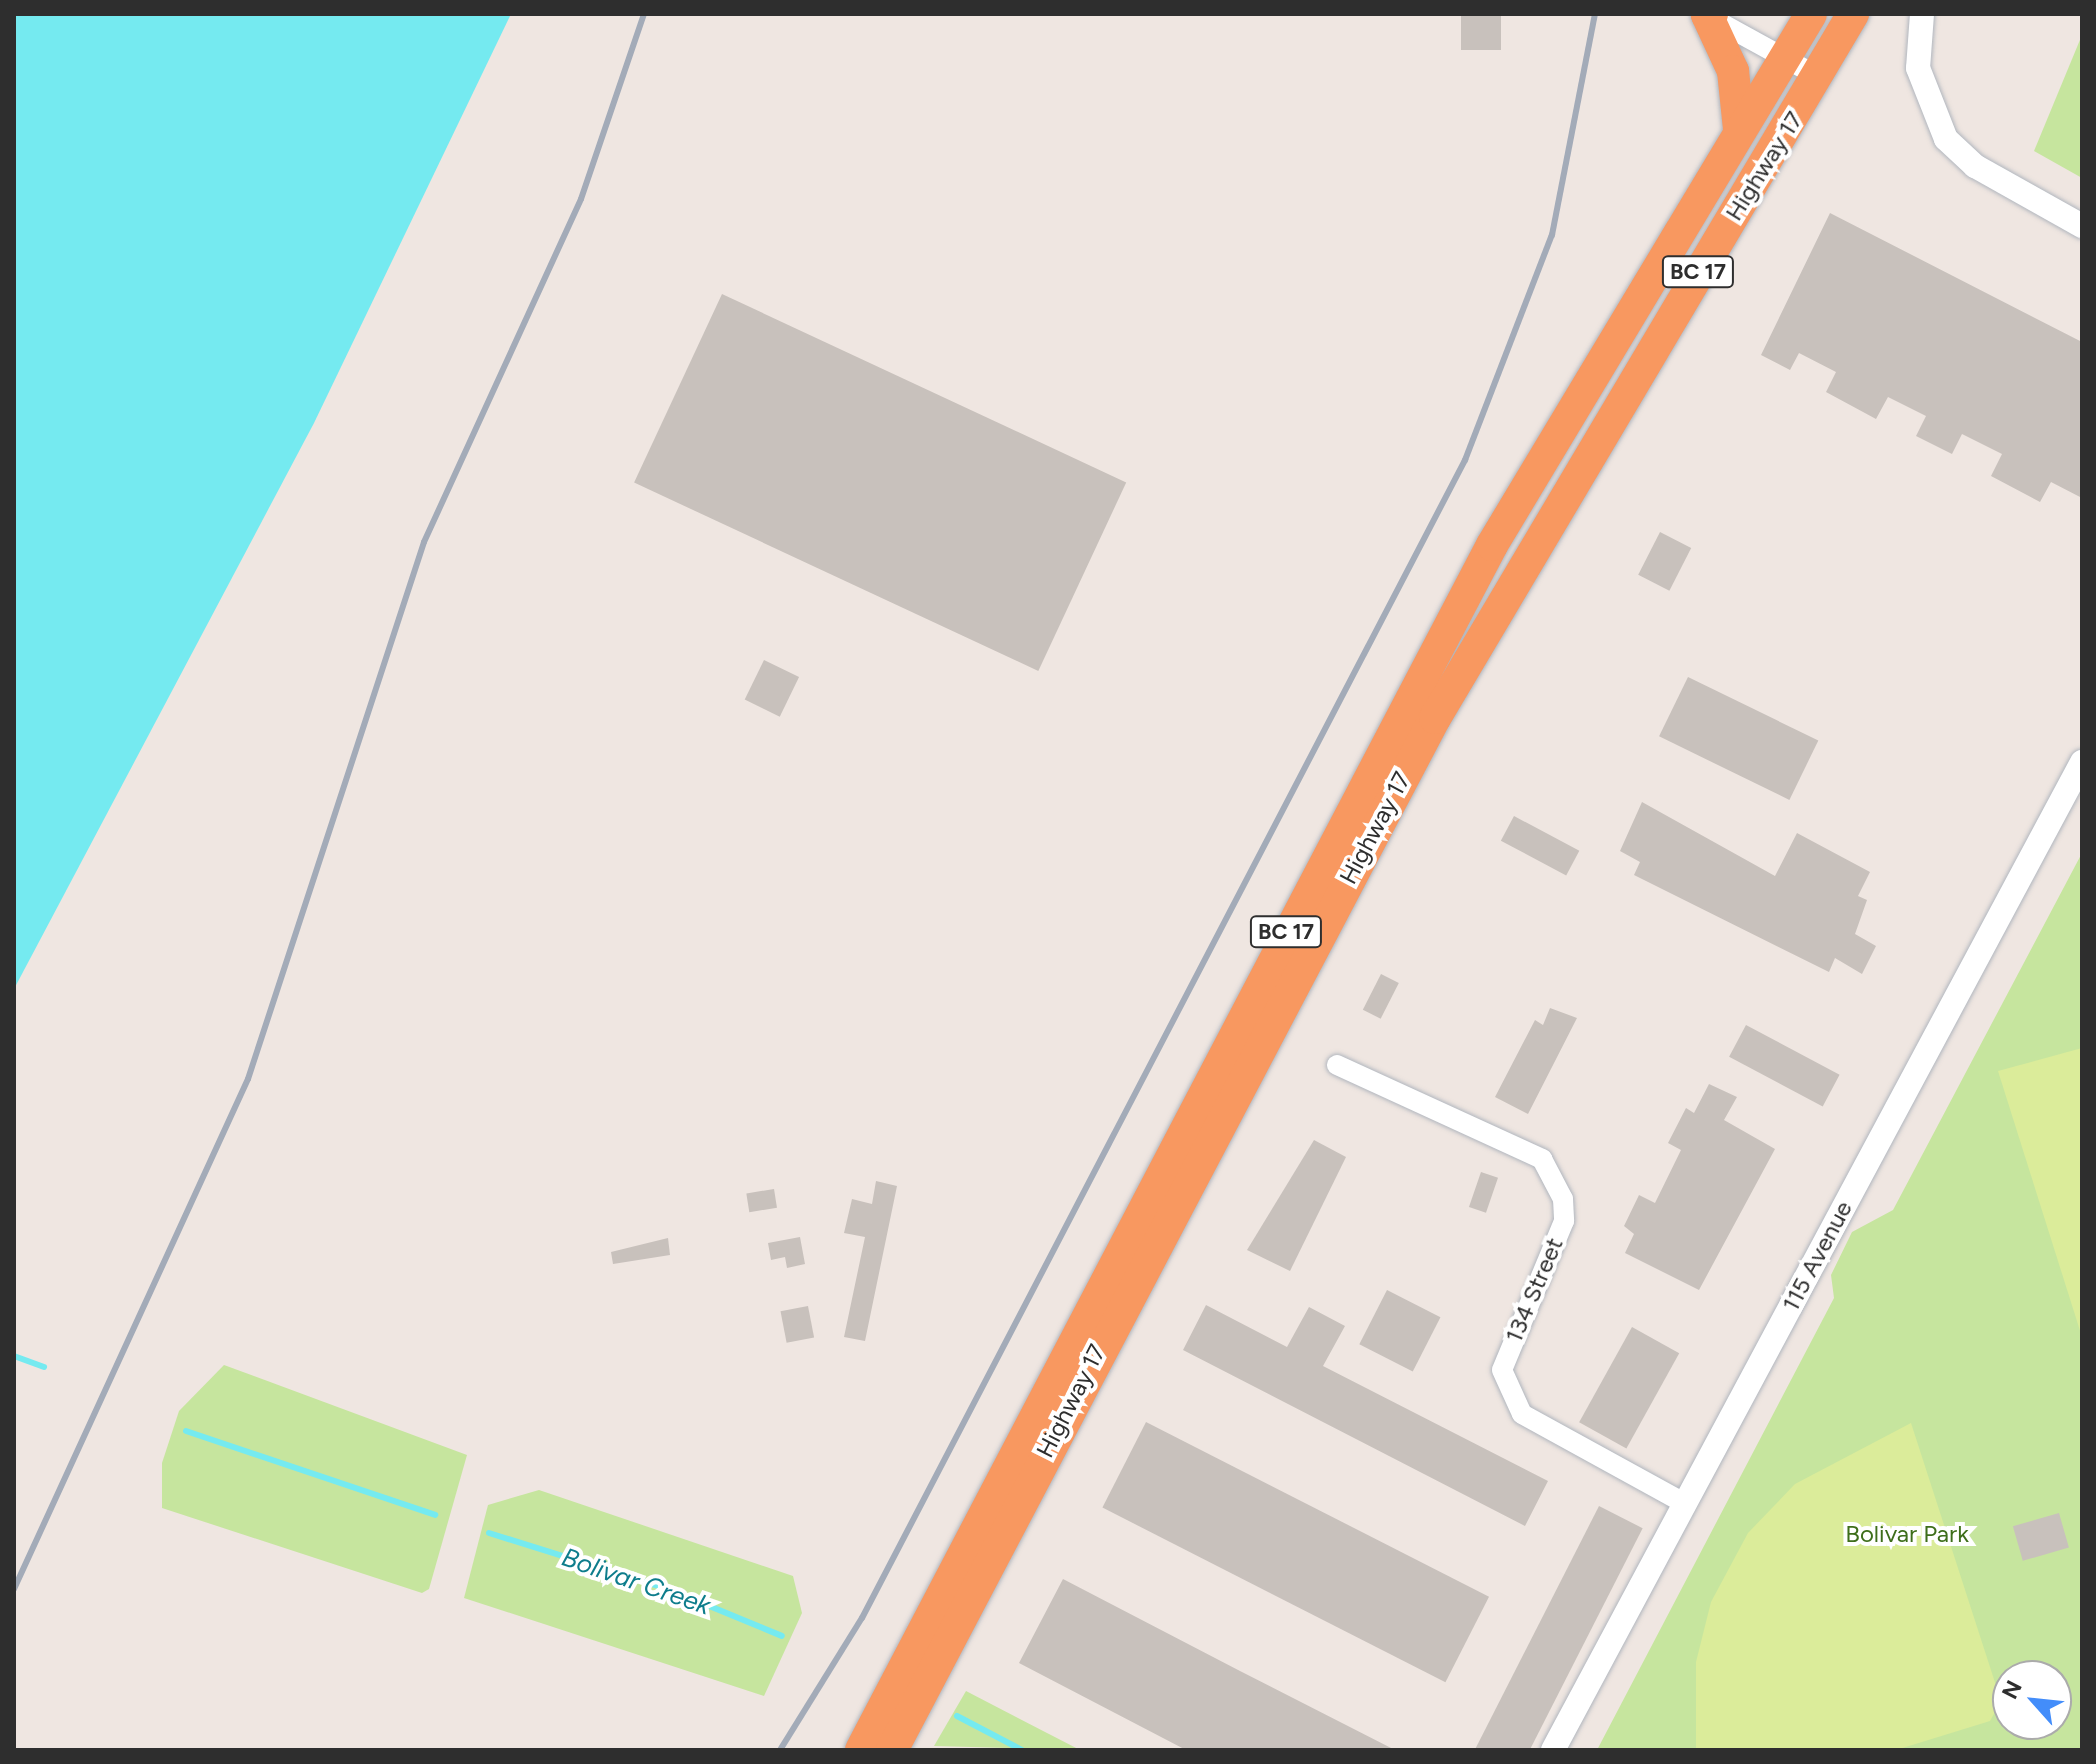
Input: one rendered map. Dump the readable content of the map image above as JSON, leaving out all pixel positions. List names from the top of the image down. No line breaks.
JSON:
{"streets":{"highway":["Highway 17","BC 17"],"street":["115 Avenue","134 Street"]},"crossings":[["115 Avenue","134 Street"]],"water":["Bolivar Creek"],"parks":["Bolivar Park"],"north":"top left"}
